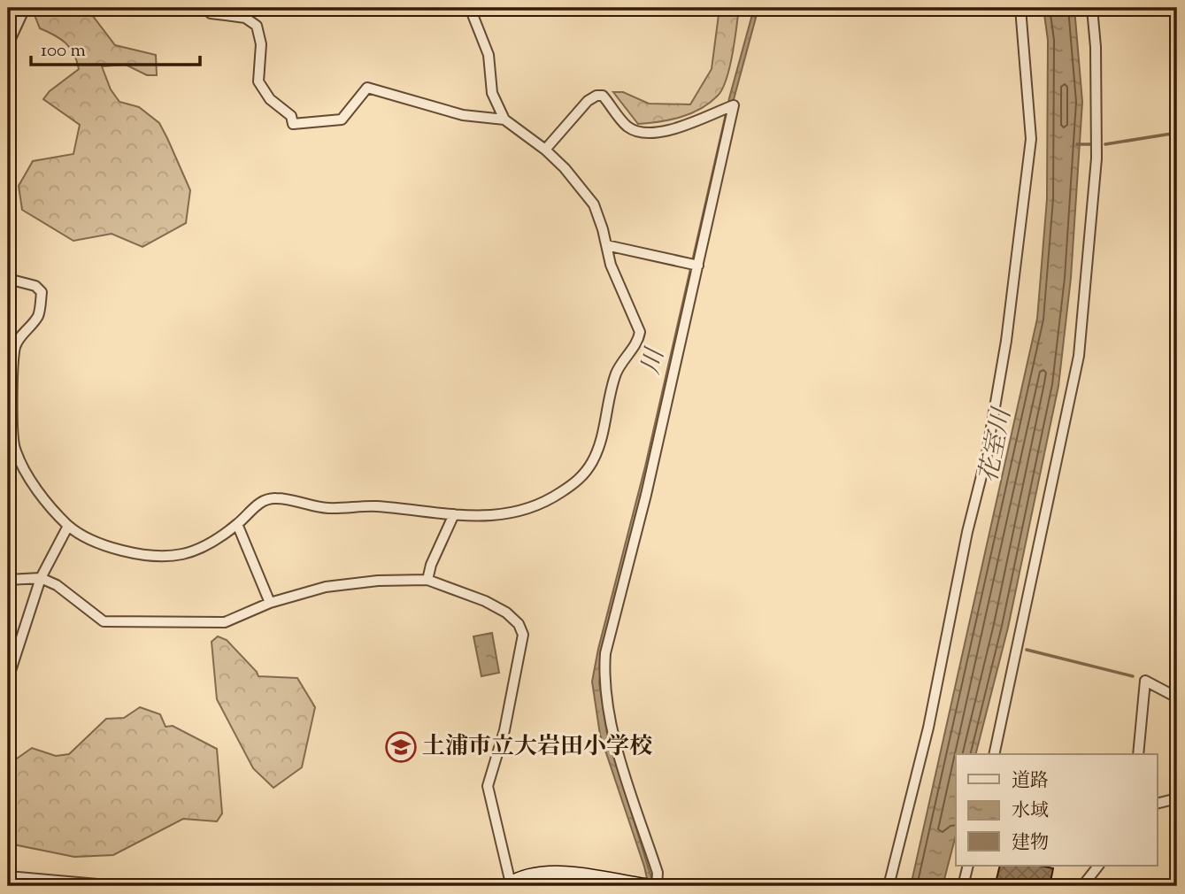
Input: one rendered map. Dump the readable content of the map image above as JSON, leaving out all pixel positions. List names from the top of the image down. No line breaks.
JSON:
{"water":["川","花室川"],"places":{"school or university":["土浦市立大岩田小学校"]},"legend":["道路","水域","建物"],"scale_bar":"100 m"}
